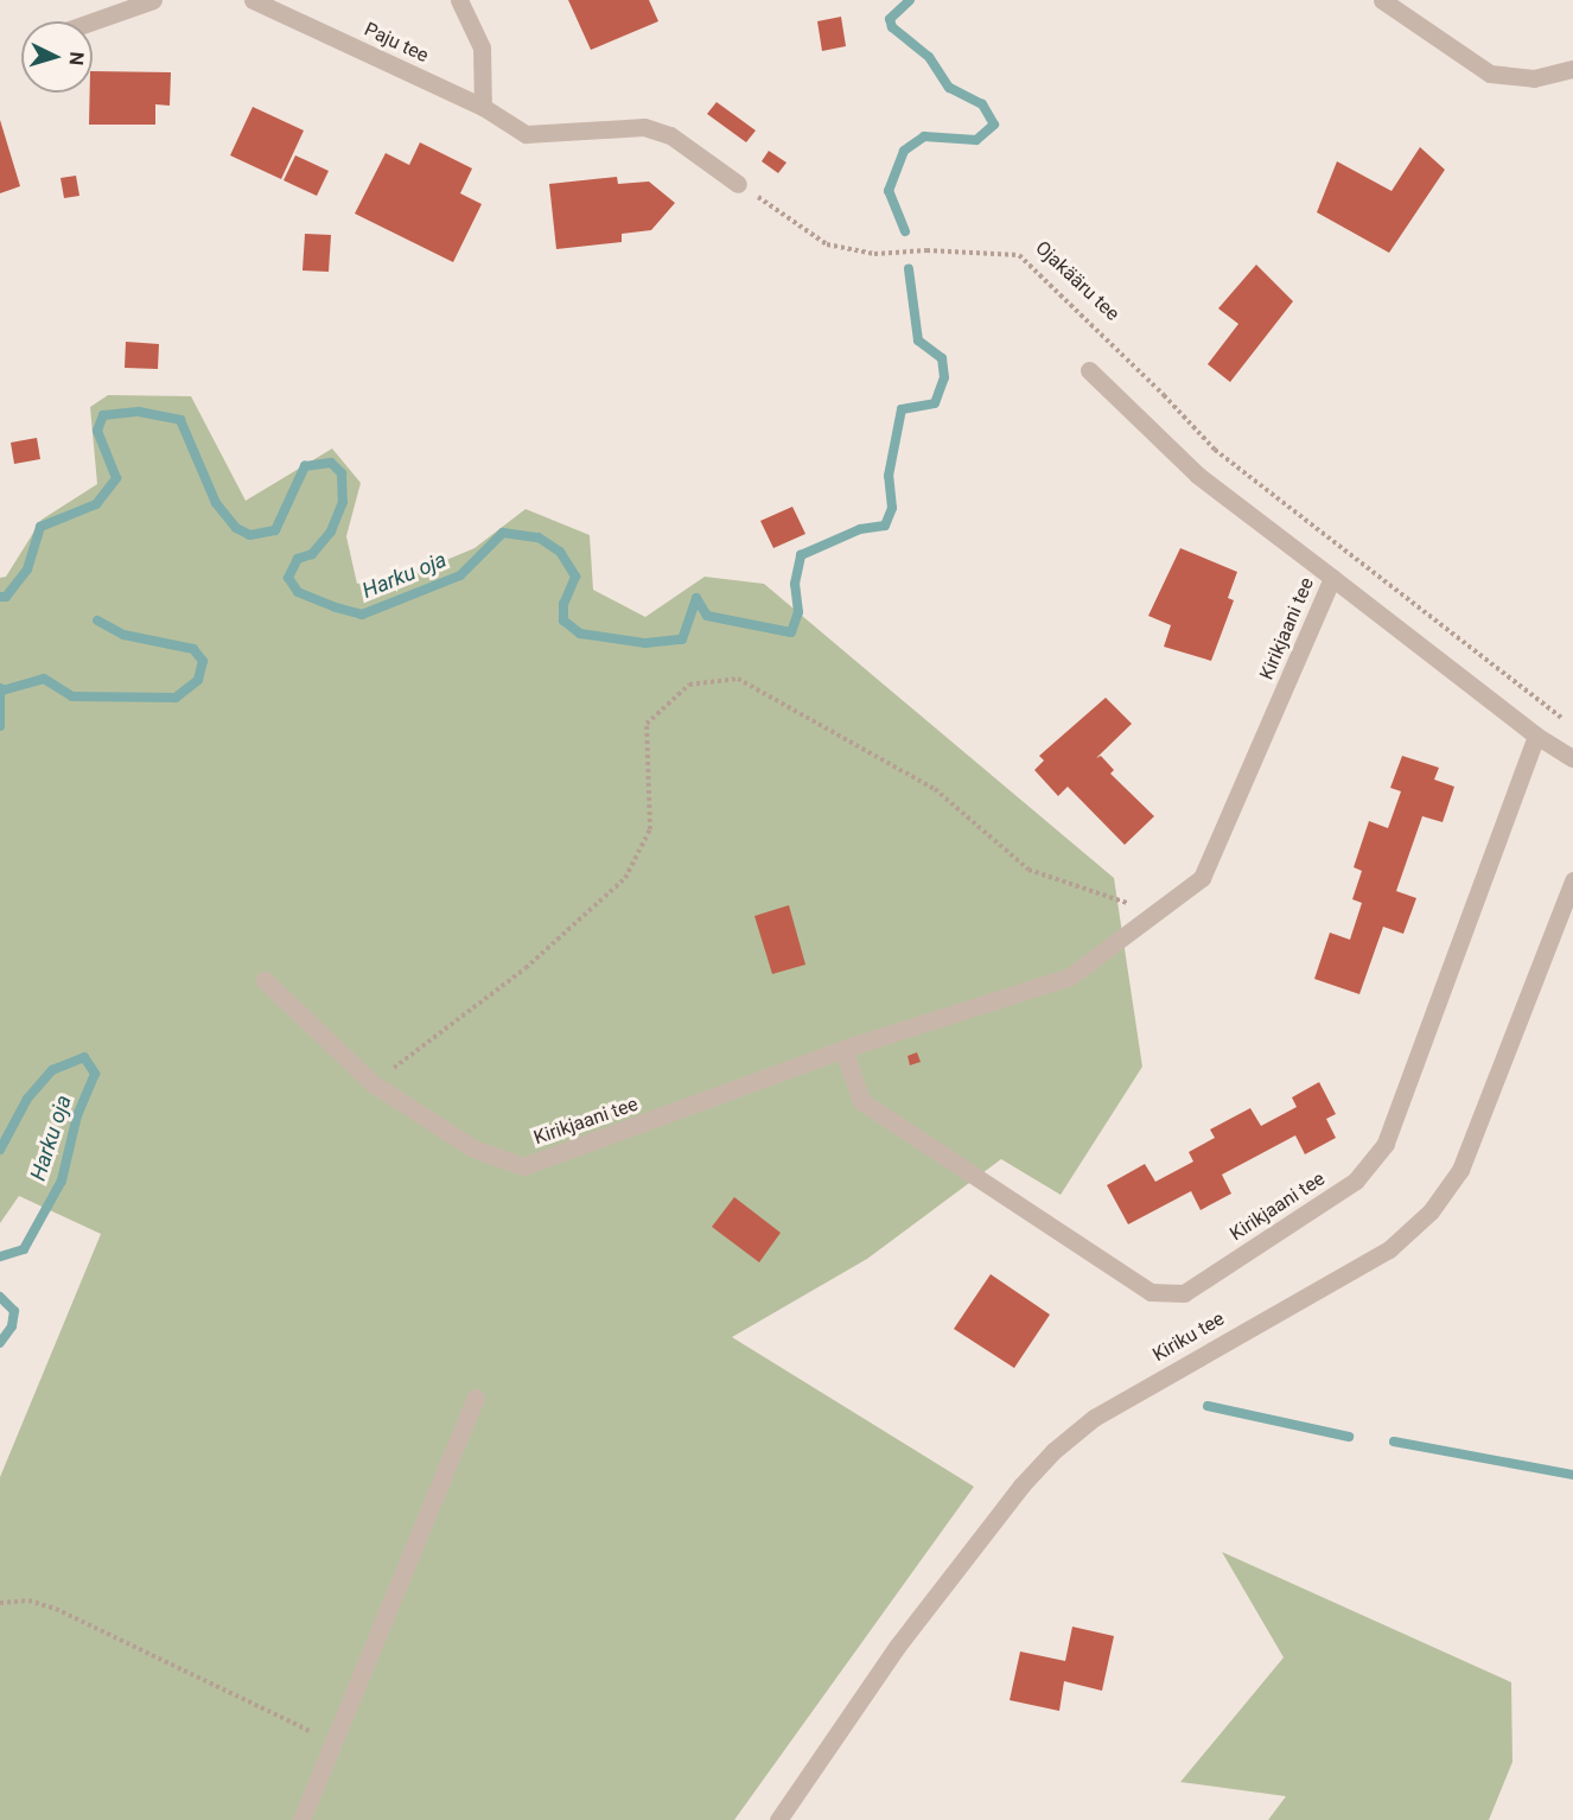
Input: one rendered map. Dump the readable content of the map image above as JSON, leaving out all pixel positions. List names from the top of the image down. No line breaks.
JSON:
{"streets":{"street":["Paju tee","Kirikjaani tee","Kiriku tee"],"path":["Ojakääru tee"]},"water":["Harku oja"],"north":"right"}
